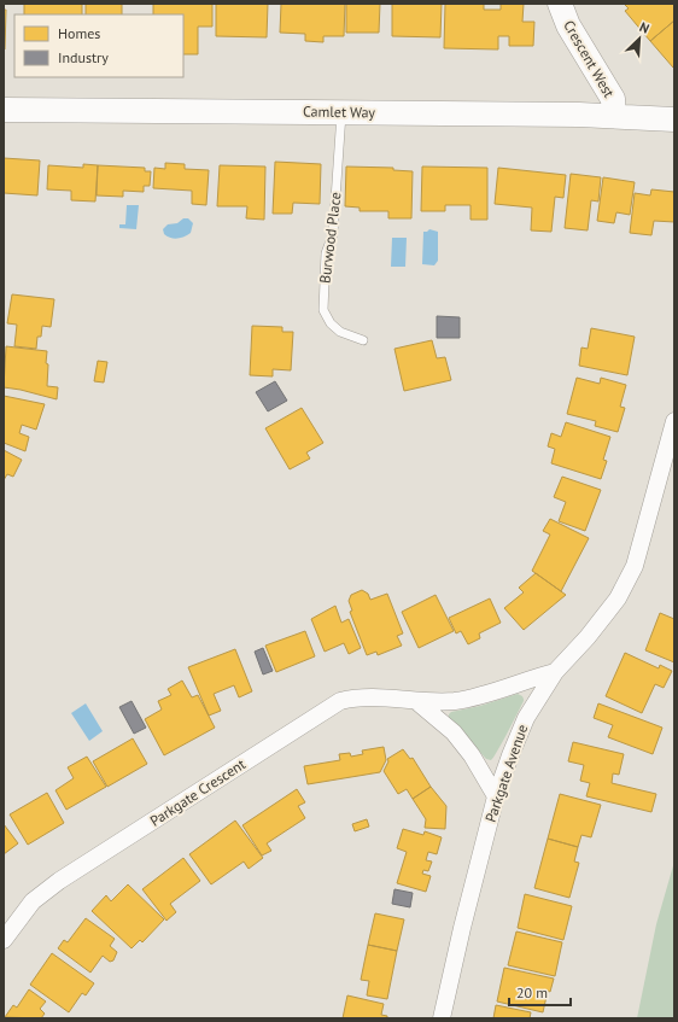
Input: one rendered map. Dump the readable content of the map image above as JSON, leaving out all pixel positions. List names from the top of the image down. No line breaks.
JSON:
{"streets":{"street":["Crescent West","Camlet Way","Parkgate Avenue","Parkgate Crescent"],"lane":["Burwood Place"]},"crossings":[["Crescent West","Camlet Way"],["Camlet Way","Burwood Place"],["Parkgate Avenue","Parkgate Crescent"]],"legend":["Homes","Industry"],"scale_bar":"20 m","north":"top right"}
